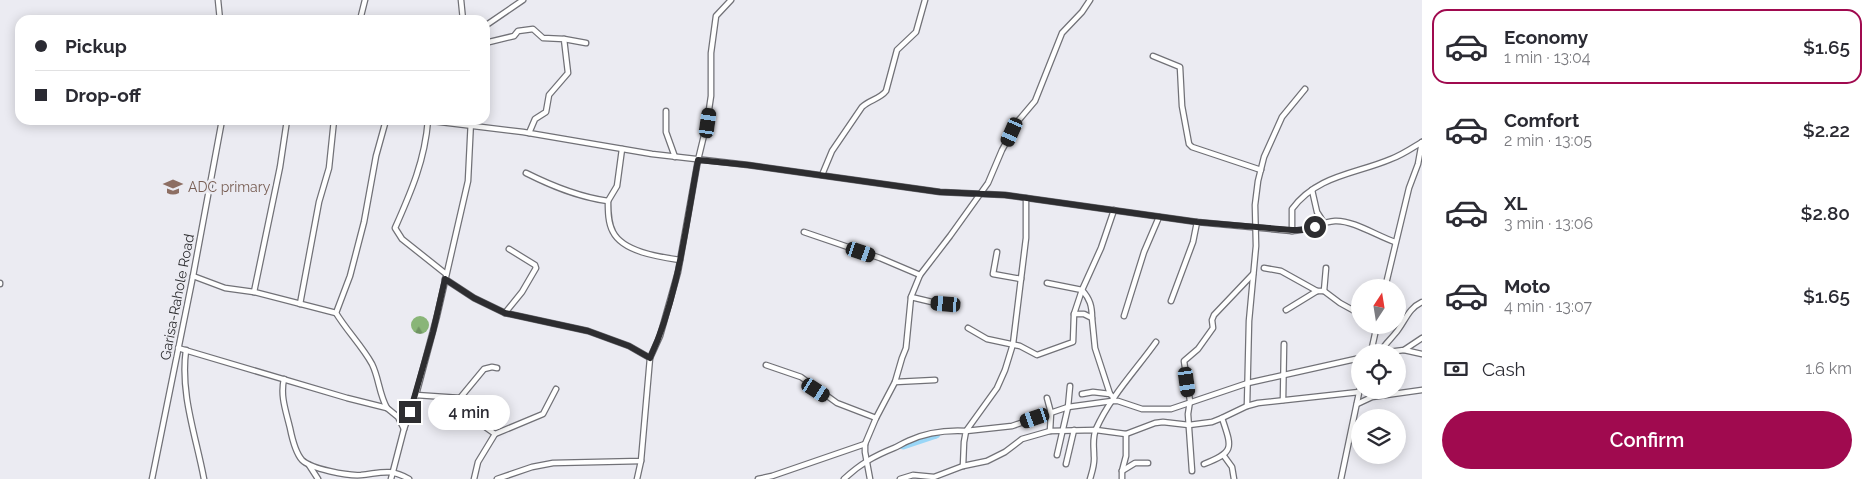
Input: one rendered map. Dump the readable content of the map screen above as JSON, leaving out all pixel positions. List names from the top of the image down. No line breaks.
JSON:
{"streets":{"street":["Garisa-Rahole Road"]},"places":{"school or university":["ADC primary"]},"north":"top","page":{"list":[{"name":"Economy","note":"1 min · 13:04","value":"$1.65"},{"name":"Comfort","note":"2 min · 13:05","value":"$2.22"},{"name":"XL","note":"3 min · 13:06","value":"$2.80"},{"name":"Moto","note":"4 min · 13:07","value":"$1.65"}],"banner":["Pickup","Drop-off"],"pay":["Cash","1.6 km"],"bubble":"4 min","buttons":"Confirm"}}
